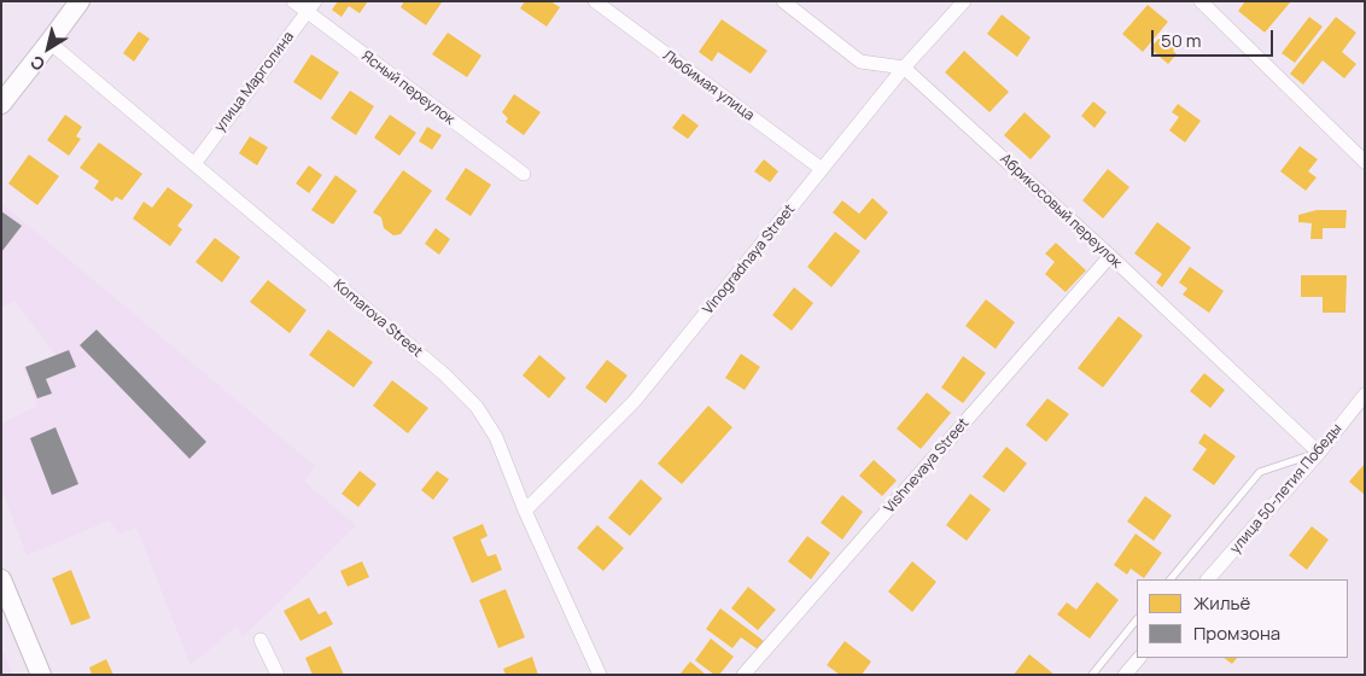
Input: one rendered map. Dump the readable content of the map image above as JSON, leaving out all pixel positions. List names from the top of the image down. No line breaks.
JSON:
{"streets":{"street":["улица Марголина","Любимая улица","Ясный переулок","Абрикосовый переулок","Vinogradnaya Street","Komarova Street","Vishnevaya Street","улица 50-летия Победы"]},"crossings":[["улица Марголина","Ясный переулок"],["улица Марголина","Komarova Street"],["Любимая улица","Vinogradnaya Street"],["Абрикосовый переулок","Vinogradnaya Street"],["Абрикосовый переулок","Vishnevaya Street"],["Абрикосовый переулок","улица 50-летия Победы"],["Vinogradnaya Street","Komarova Street"]],"legend":["Жильё","Промзона"],"scale_bar":"50 m","north":"bottom left"}
